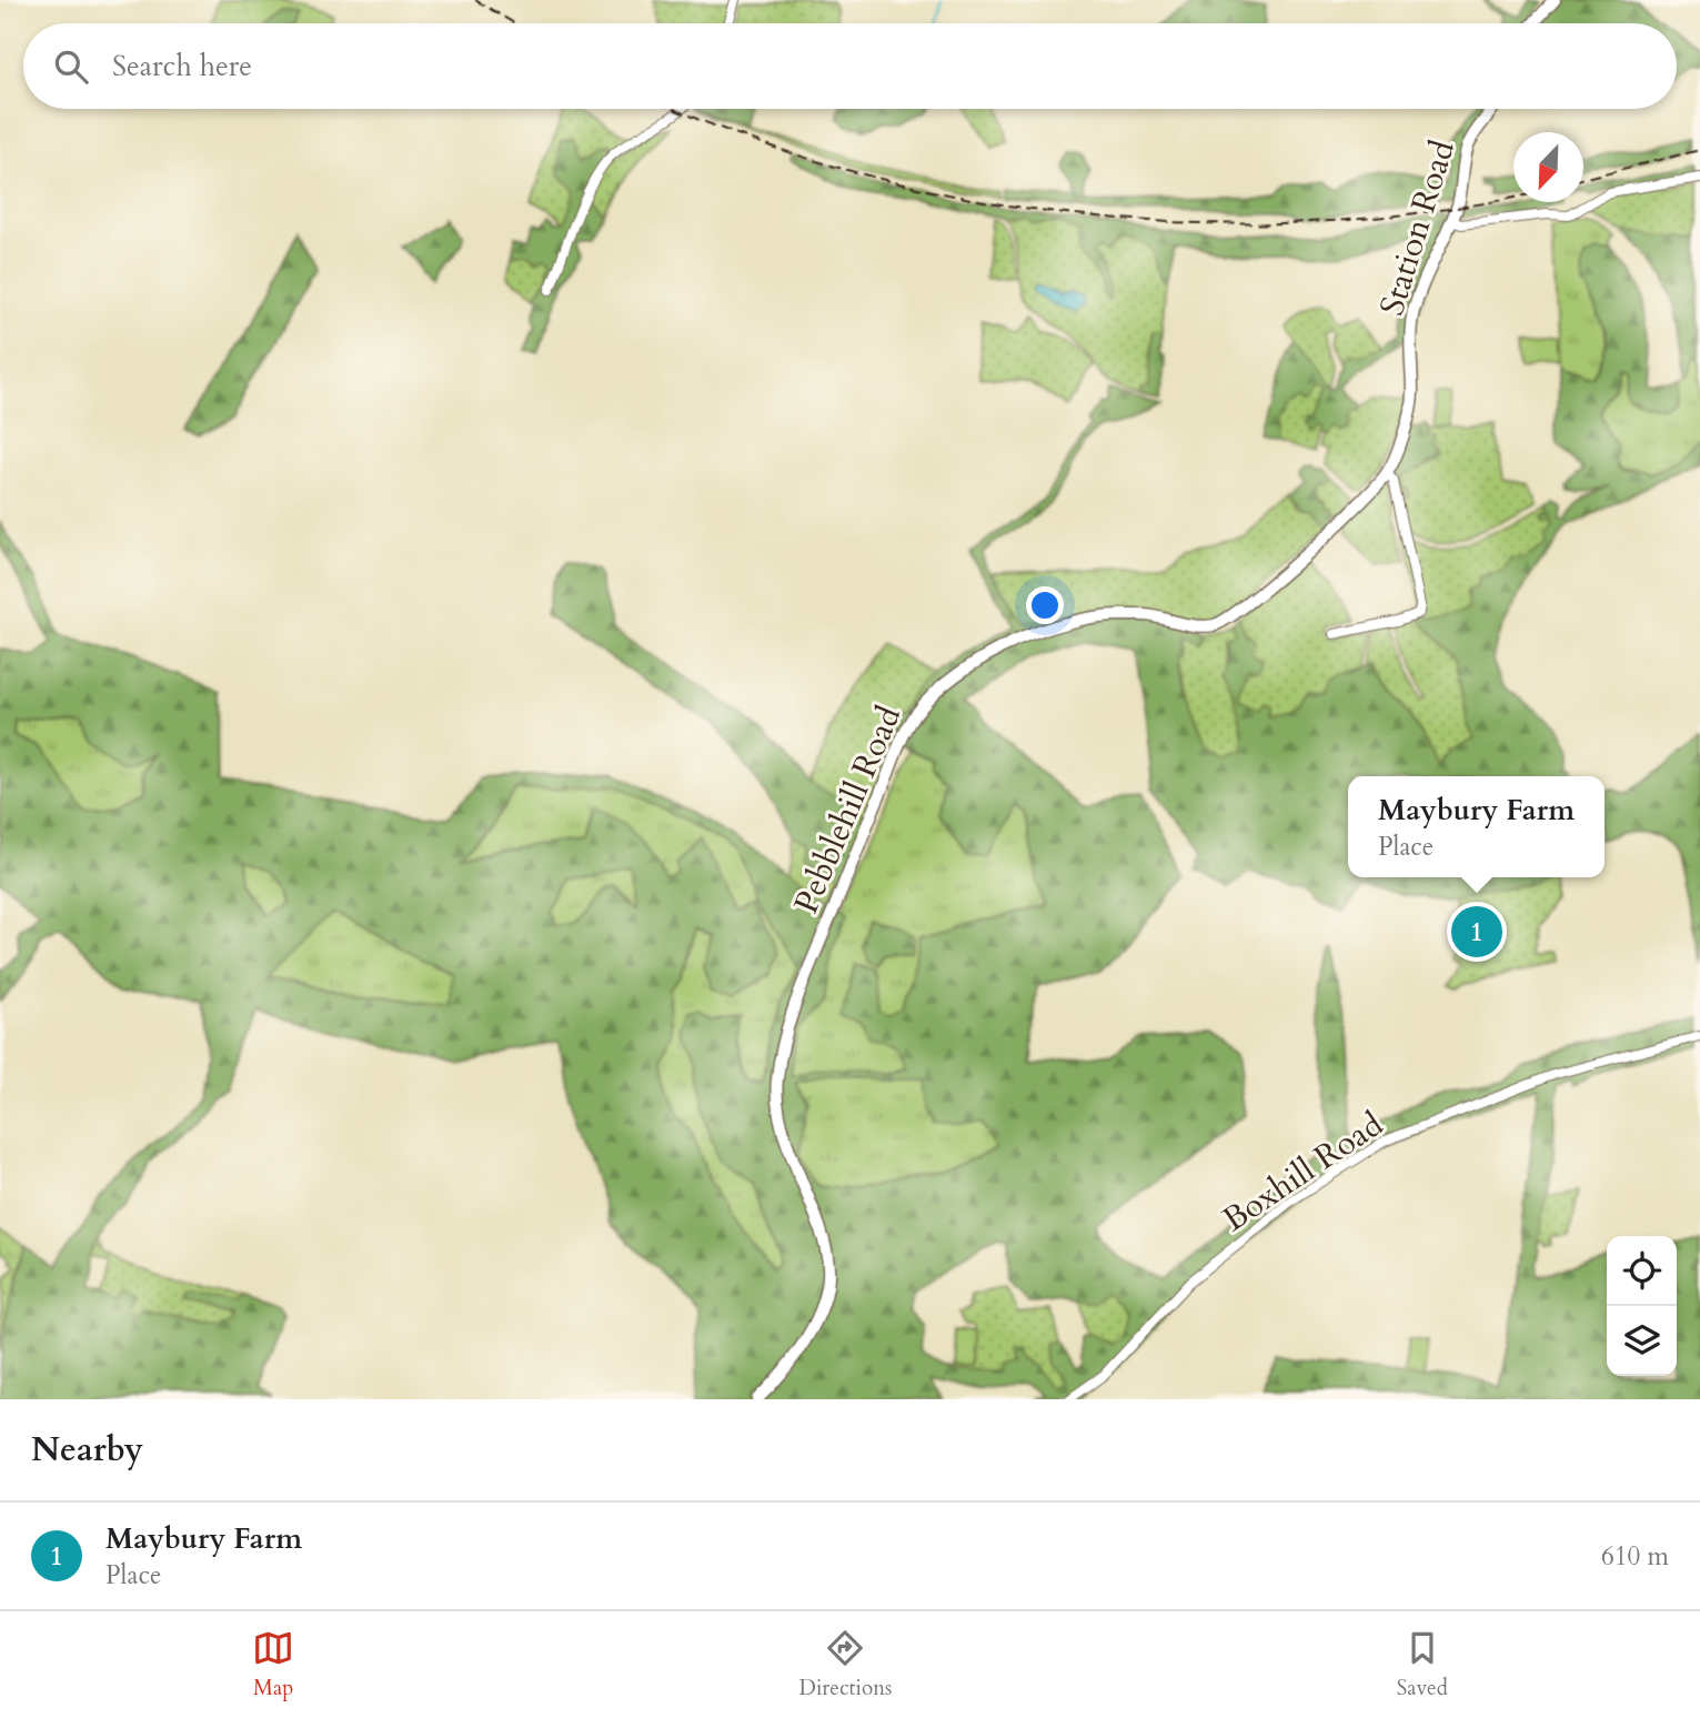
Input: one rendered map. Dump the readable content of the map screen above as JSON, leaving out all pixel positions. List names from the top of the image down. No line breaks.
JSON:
{"streets":{"main road":["Station Road","Pebblehill Road"],"street":["Boxhill Road"]},"crossings":[["Station Road","Pebblehill Road"]],"north":"bottom left","page":{"search":"Search here","popup":["Maybury Farm","Place"],"pins":"1","heading":"Nearby","list":[{"mark":"1","name":"Maybury Farm","note":"Place","value":"610 m"}],"nav":["Map","Directions","Saved"]}}
